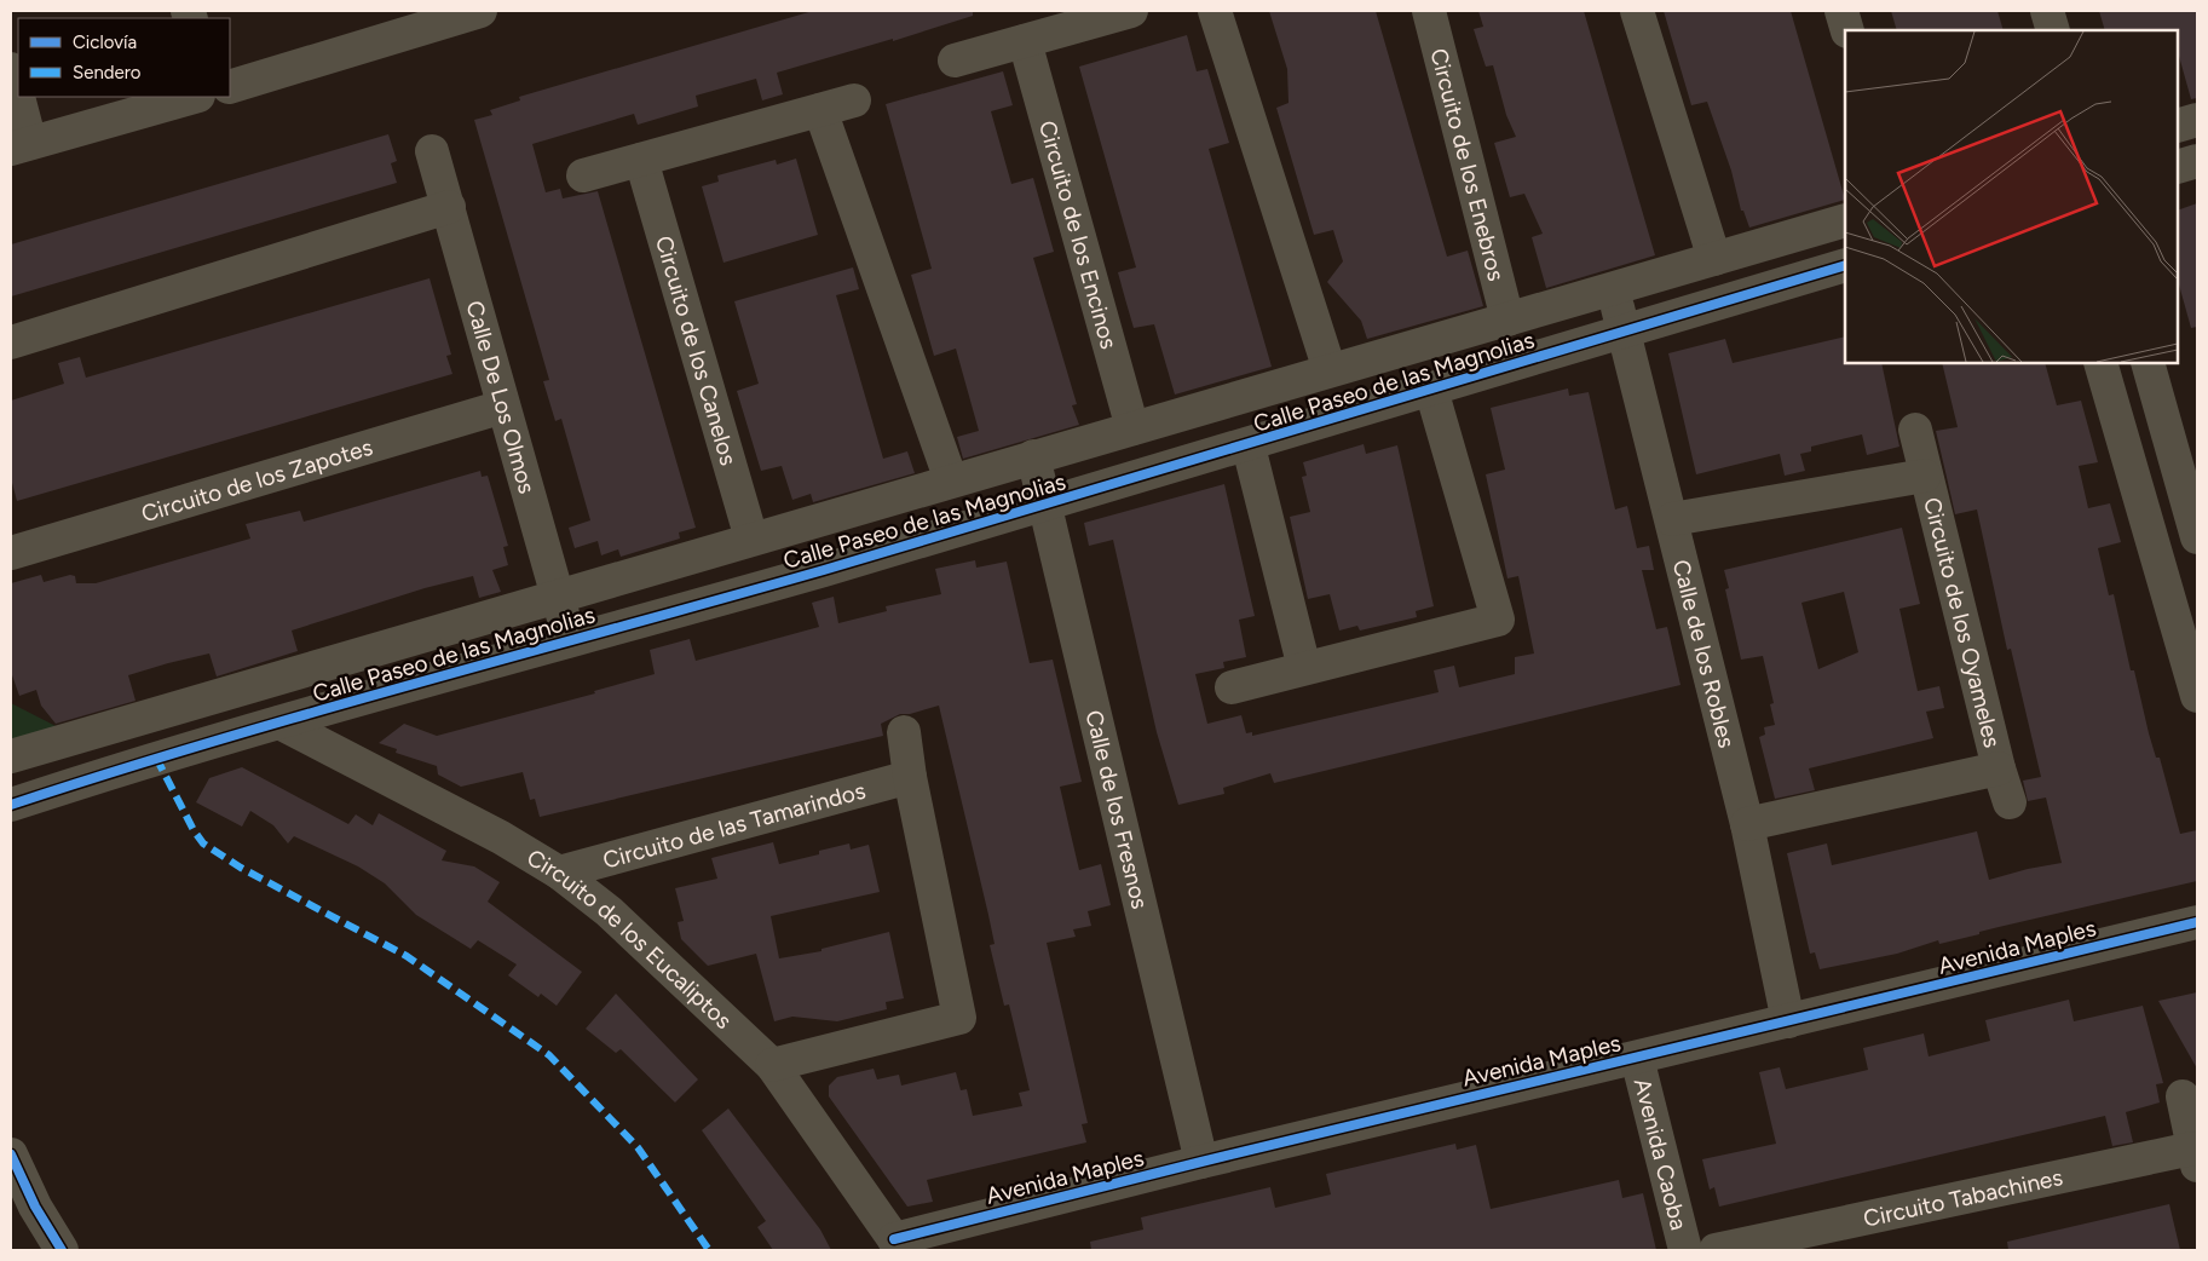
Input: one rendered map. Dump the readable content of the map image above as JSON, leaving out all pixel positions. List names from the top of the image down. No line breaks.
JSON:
{"streets":{"street":["Circuito de los Enebros","Circuito de los Encinos","Circuito de los Canelos","Calle Paseo de las Magnolias","Calle De Los Olmos","Circuito de los Zapotes","Circuito de los Oyameles","Calle de los Robles","Calle de los Fresnos","Circuito de las Tamarindos","Circuito de los Eucaliptos","Avenida Maples","Avenida Caoba","Circuito Tabachines"]},"crossings":[["Circuito de los Enebros","Calle Paseo de las Magnolias"],["Circuito de los Encinos","Calle Paseo de las Magnolias"],["Circuito de los Canelos","Calle Paseo de las Magnolias"],["Calle Paseo de las Magnolias","Calle De Los Olmos"],["Calle Paseo de las Magnolias","Calle de los Robles"],["Calle Paseo de las Magnolias","Calle de los Fresnos"],["Calle Paseo de las Magnolias","Circuito de los Eucaliptos"],["Calle De Los Olmos","Circuito de los Zapotes"],["Circuito de los Oyameles","Calle de los Robles"],["Calle de los Robles","Avenida Maples"],["Calle de los Fresnos","Avenida Maples"],["Circuito de las Tamarindos","Circuito de los Eucaliptos"],["Circuito de los Eucaliptos","Avenida Maples"],["Avenida Maples","Avenida Caoba"]],"legend":["Ciclovía","Sendero"]}
